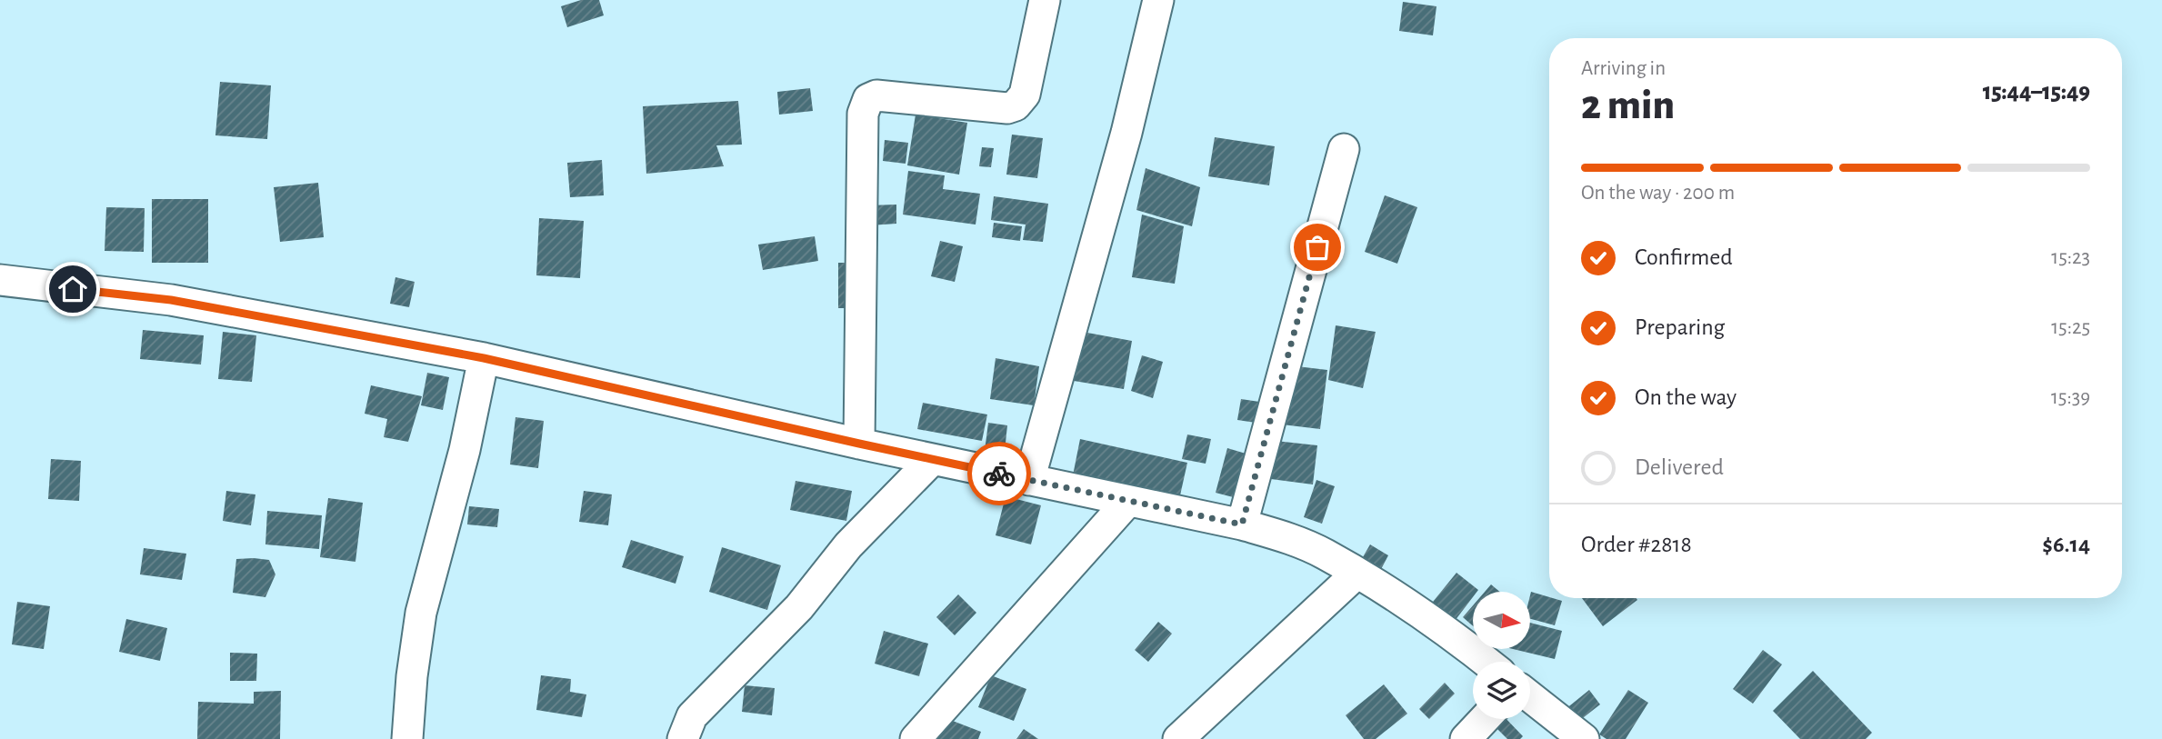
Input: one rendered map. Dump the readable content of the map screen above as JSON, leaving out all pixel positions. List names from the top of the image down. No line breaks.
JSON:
{"north":"right","page":{"heading":["2 min","Arriving in","15:44–15:49"],"panel":["Order #2818","$6.14"],"bar":"On the way · 200 m","list":[["Confirmed","15:23"],["Preparing","15:25"],["On the way","15:39"],"Delivered"]}}
